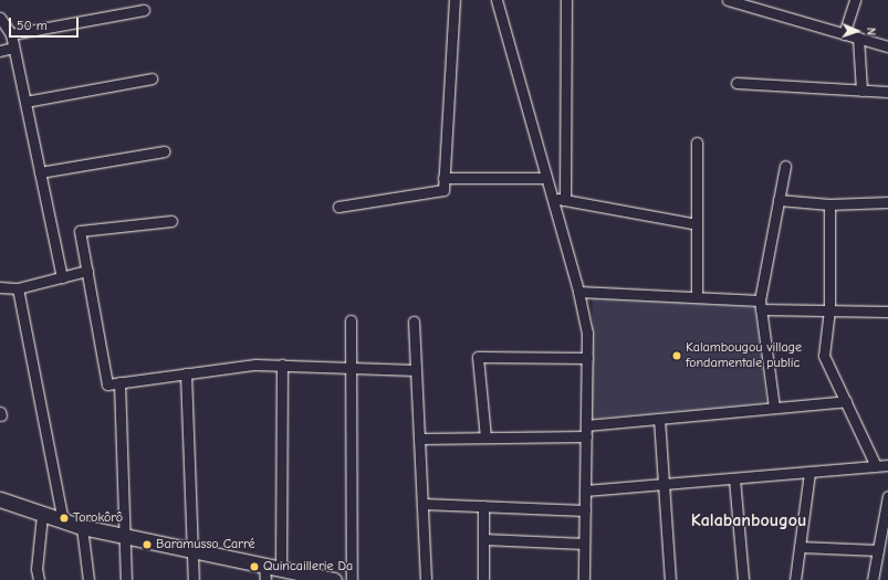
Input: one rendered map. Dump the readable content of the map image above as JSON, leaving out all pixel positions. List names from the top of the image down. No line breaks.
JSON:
{"districts":["Kalabanbougou"],"places":["Kalambougou village fondamentale public","Torokôrô","Baramusso Carré","Quincaillerie Da"],"scale_bar":"50 m","north":"right"}
